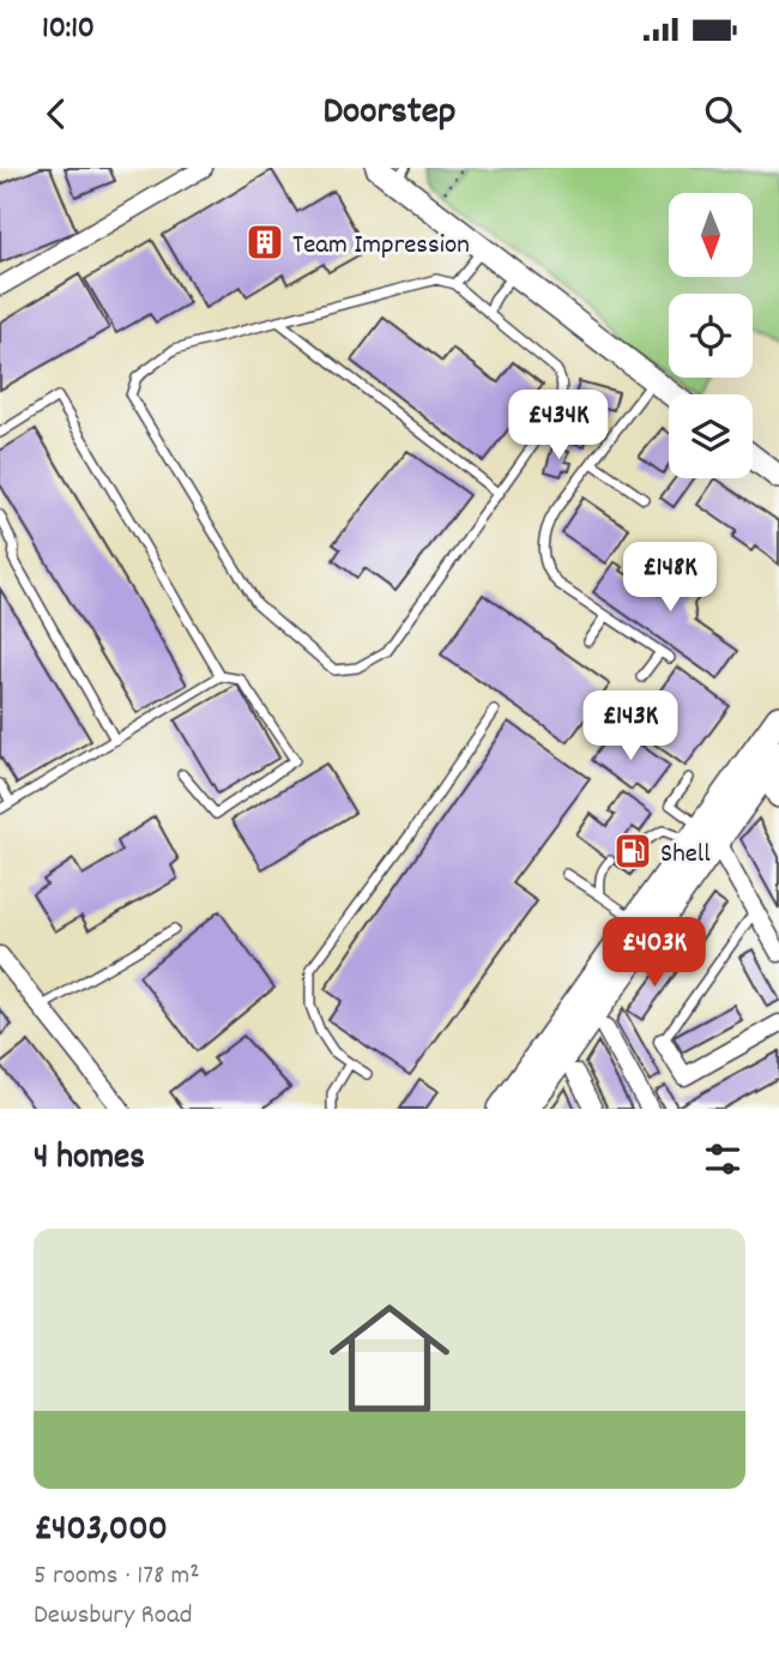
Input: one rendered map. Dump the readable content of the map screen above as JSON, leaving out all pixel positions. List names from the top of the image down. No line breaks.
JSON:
{"places":{"building":["Team Impression"],"fuel station":["Shell"]},"north":"bottom","page":{"status":"10:10","header":"Doorstep","price":["£434K","£148K","£143K","£403K"],"heading":"4 homes","list":[{"name":"£403,000","note":"5 rooms · 178 m² · Dewsbury Road"}]}}
